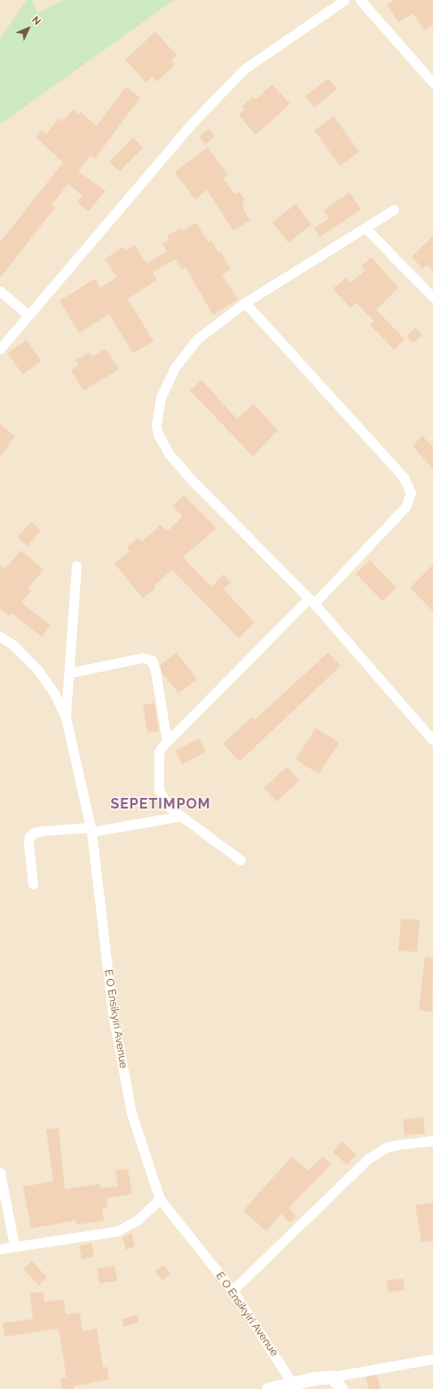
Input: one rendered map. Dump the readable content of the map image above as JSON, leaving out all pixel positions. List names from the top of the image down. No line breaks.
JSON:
{"streets":{"street":["E O Ensikyiri Avenue"]},"districts":["SEPETIMPOM"],"north":"top right"}
